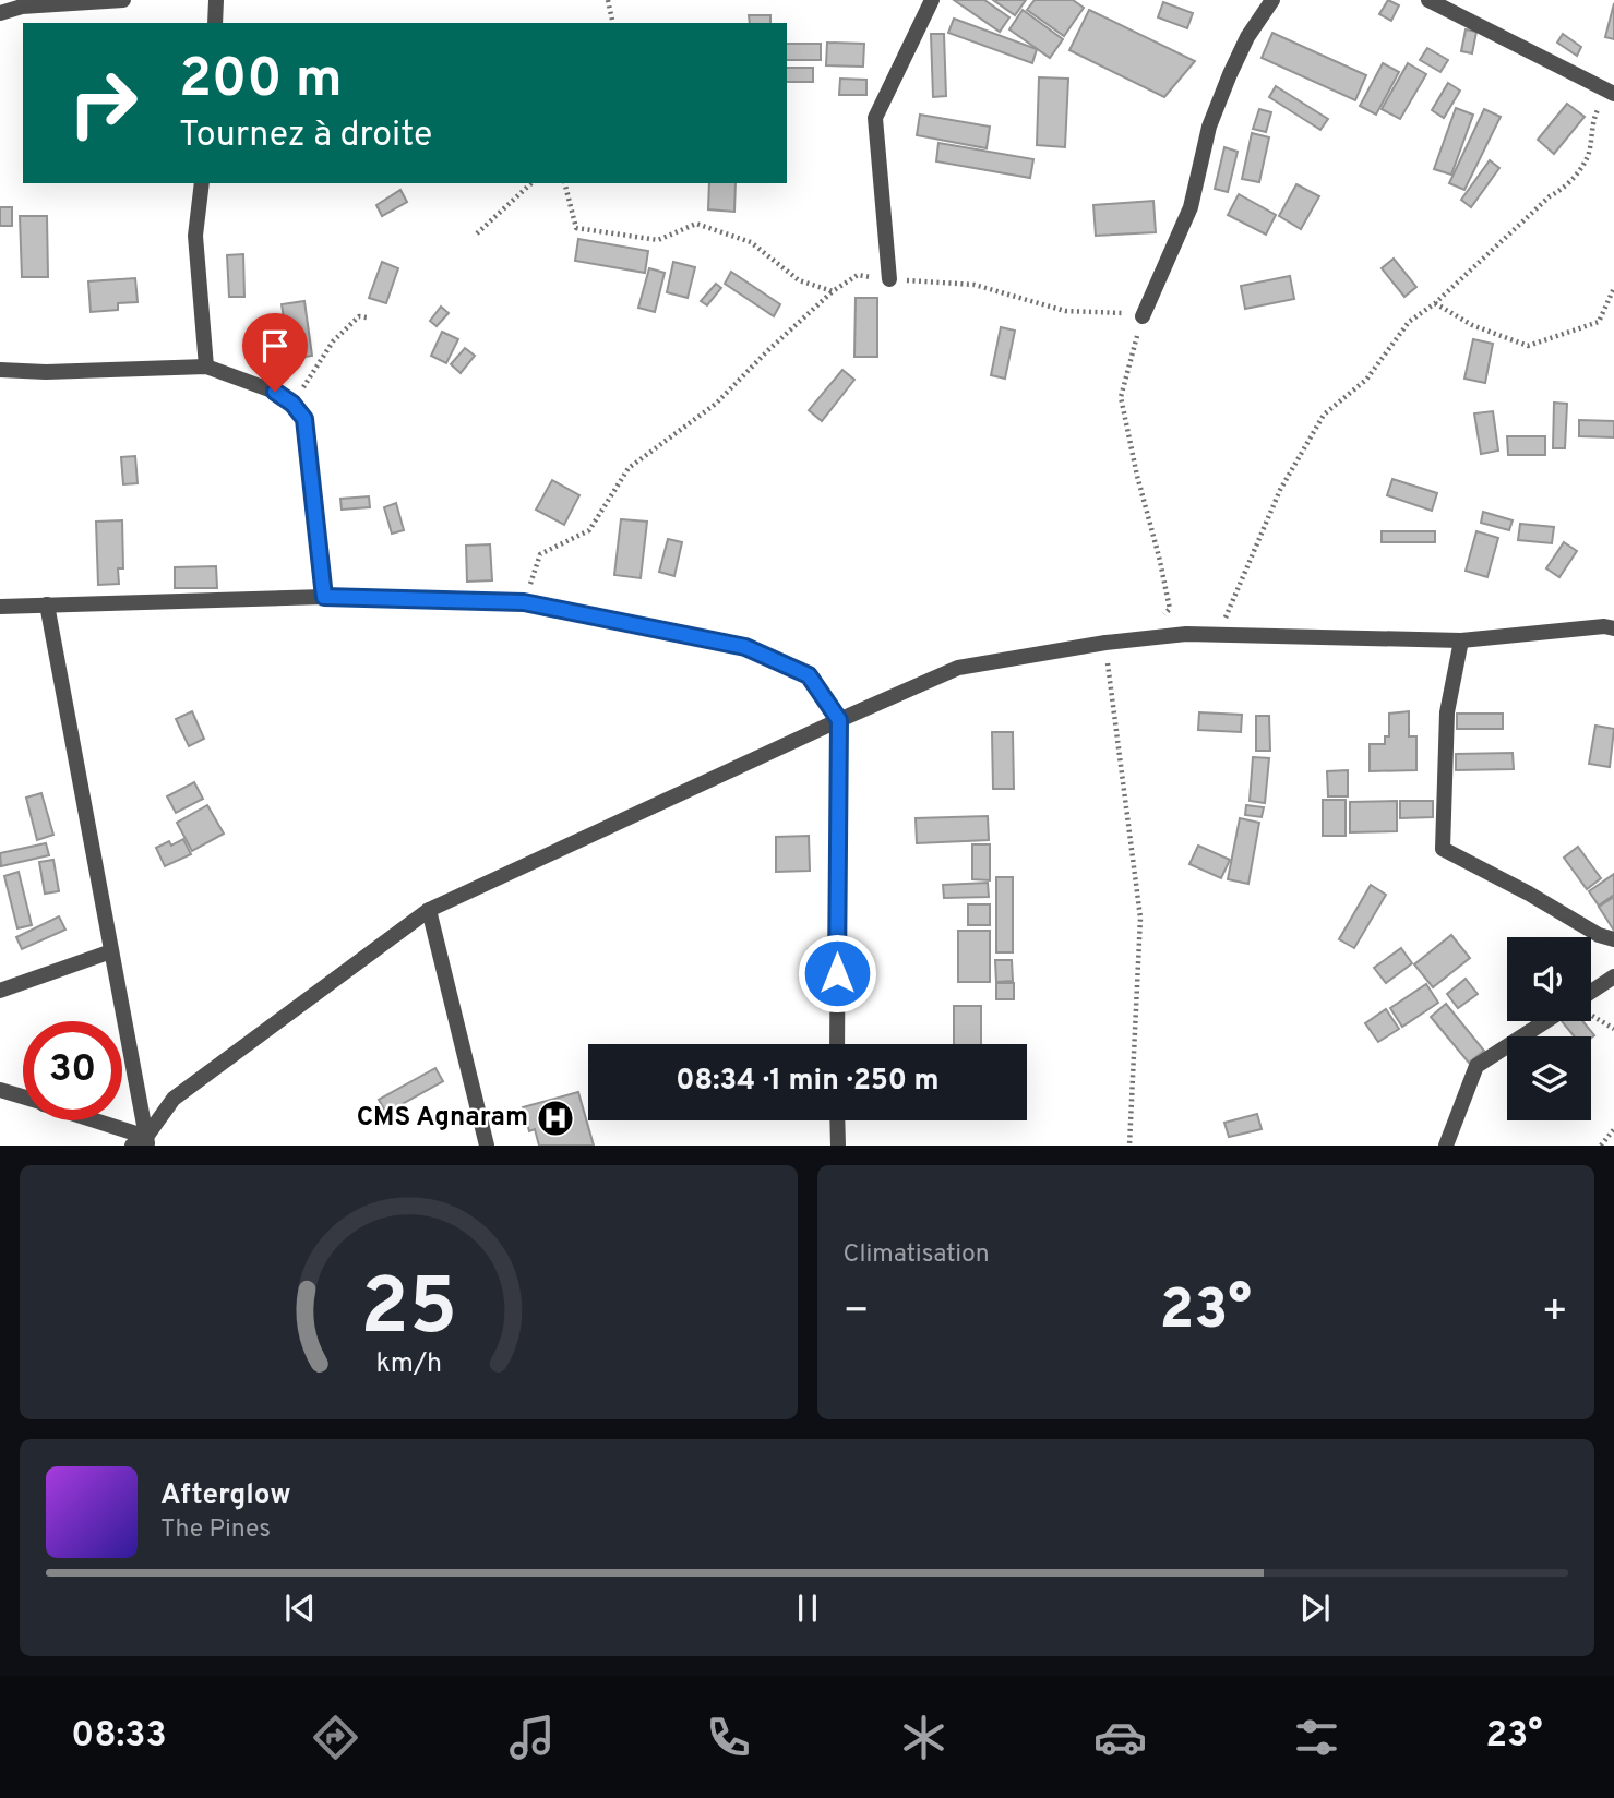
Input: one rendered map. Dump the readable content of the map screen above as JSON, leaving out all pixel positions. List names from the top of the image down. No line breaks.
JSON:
{"places":{"hospital":["CMS Agnaram"]},"page":{"turn":["200 m","Tournez à droite"],"limit":"30","trip":"08:34 · 1 min · 250 m","tile":"Climatisation","heat":["−","23°","+"],"song":["Afterglow","The Pines"],"tabs":["08:33","23°"],"gauge":["25","km/h"]}}
